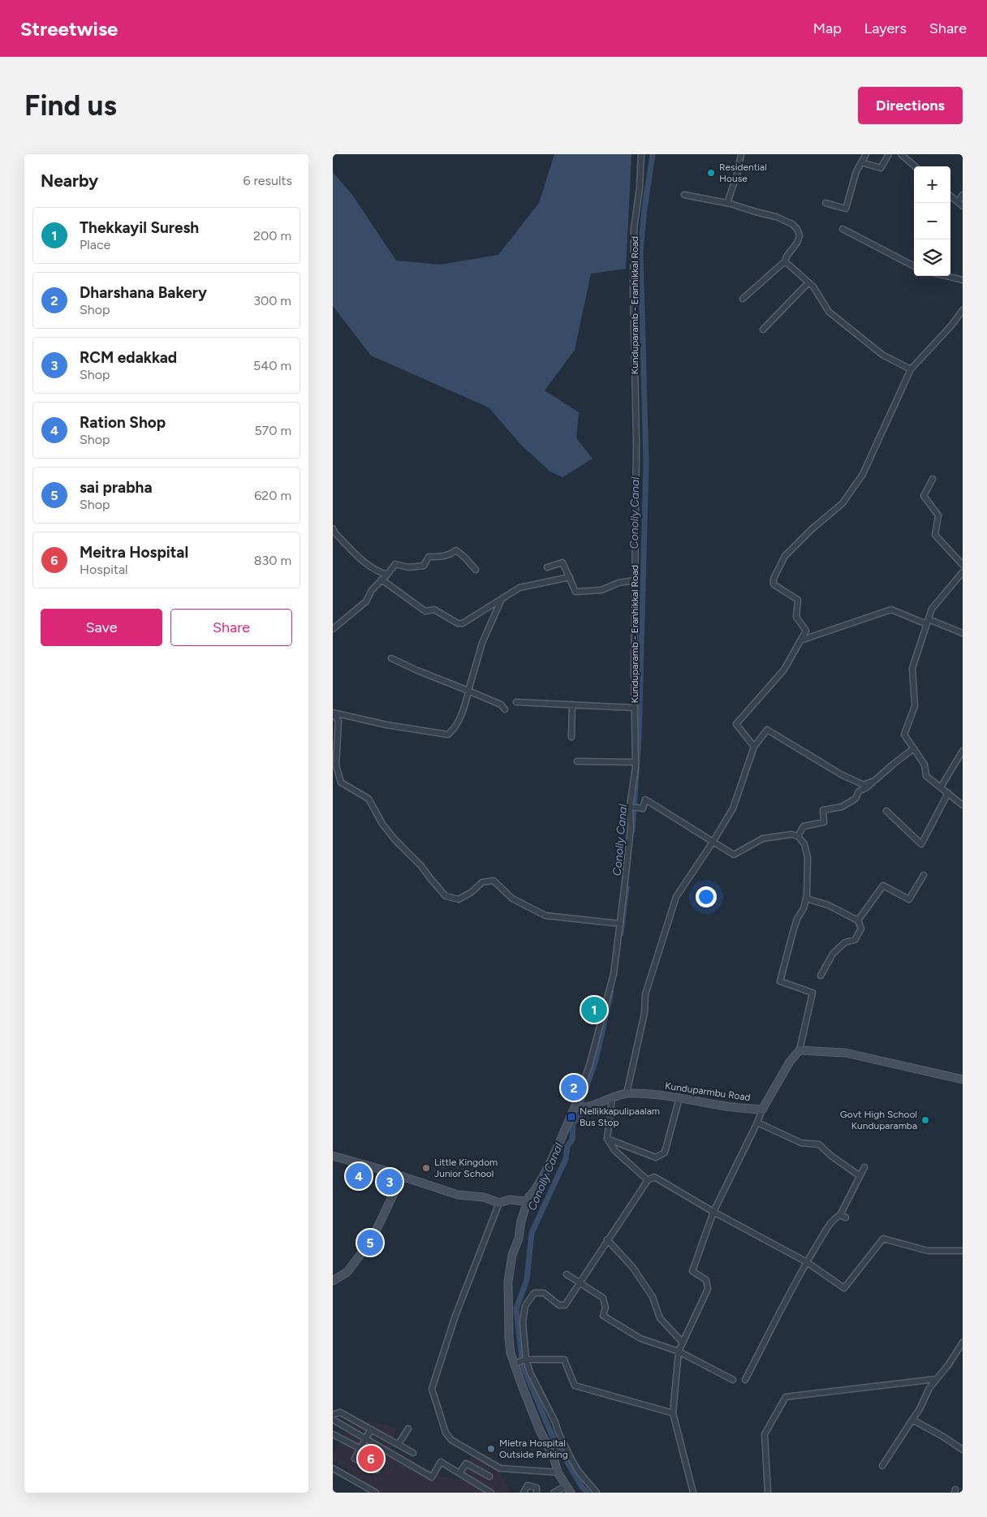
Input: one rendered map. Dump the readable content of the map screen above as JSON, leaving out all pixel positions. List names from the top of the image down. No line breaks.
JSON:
{"streets":{"main road":["Kunduparmbu Road"],"street":["Kunduparamb - Eranhikkal Road"]},"crossings":[["Kunduparamb - Eranhikkal Road","Kunduparmbu Road"]],"water":["Conolly Canal"],"places":{"other":["Residential House","Govt High School Kunduparamba","Little Kingdom Junior School","Mietra Hospital Outside Parking"],"transit":["Nellikkapulipaalam Bus Stop"]},"page":{"header":"Streetwise","nav":["Map","Layers","Share"],"buttons":["Directions",["Save","Share"]],"title":"Find us","heading":["Nearby","6 results"],"map_buttons":["+","−"],"list":[{"mark":"1","name":"Thekkayil Suresh","note":"Place","value":"200 m"},{"mark":"2","name":"Dharshana Bakery","note":"Shop","value":"300 m"},{"mark":"3","name":"RCM edakkad","note":"Shop","value":"540 m"},{"mark":"4","name":"Ration Shop","note":"Shop","value":"570 m"},{"mark":"5","name":"sai prabha","note":"Shop","value":"620 m"},{"mark":"6","name":"Meitra Hospital","note":"Hospital","value":"830 m"}],"pins":["1","2","4","3","5","6"]}}
